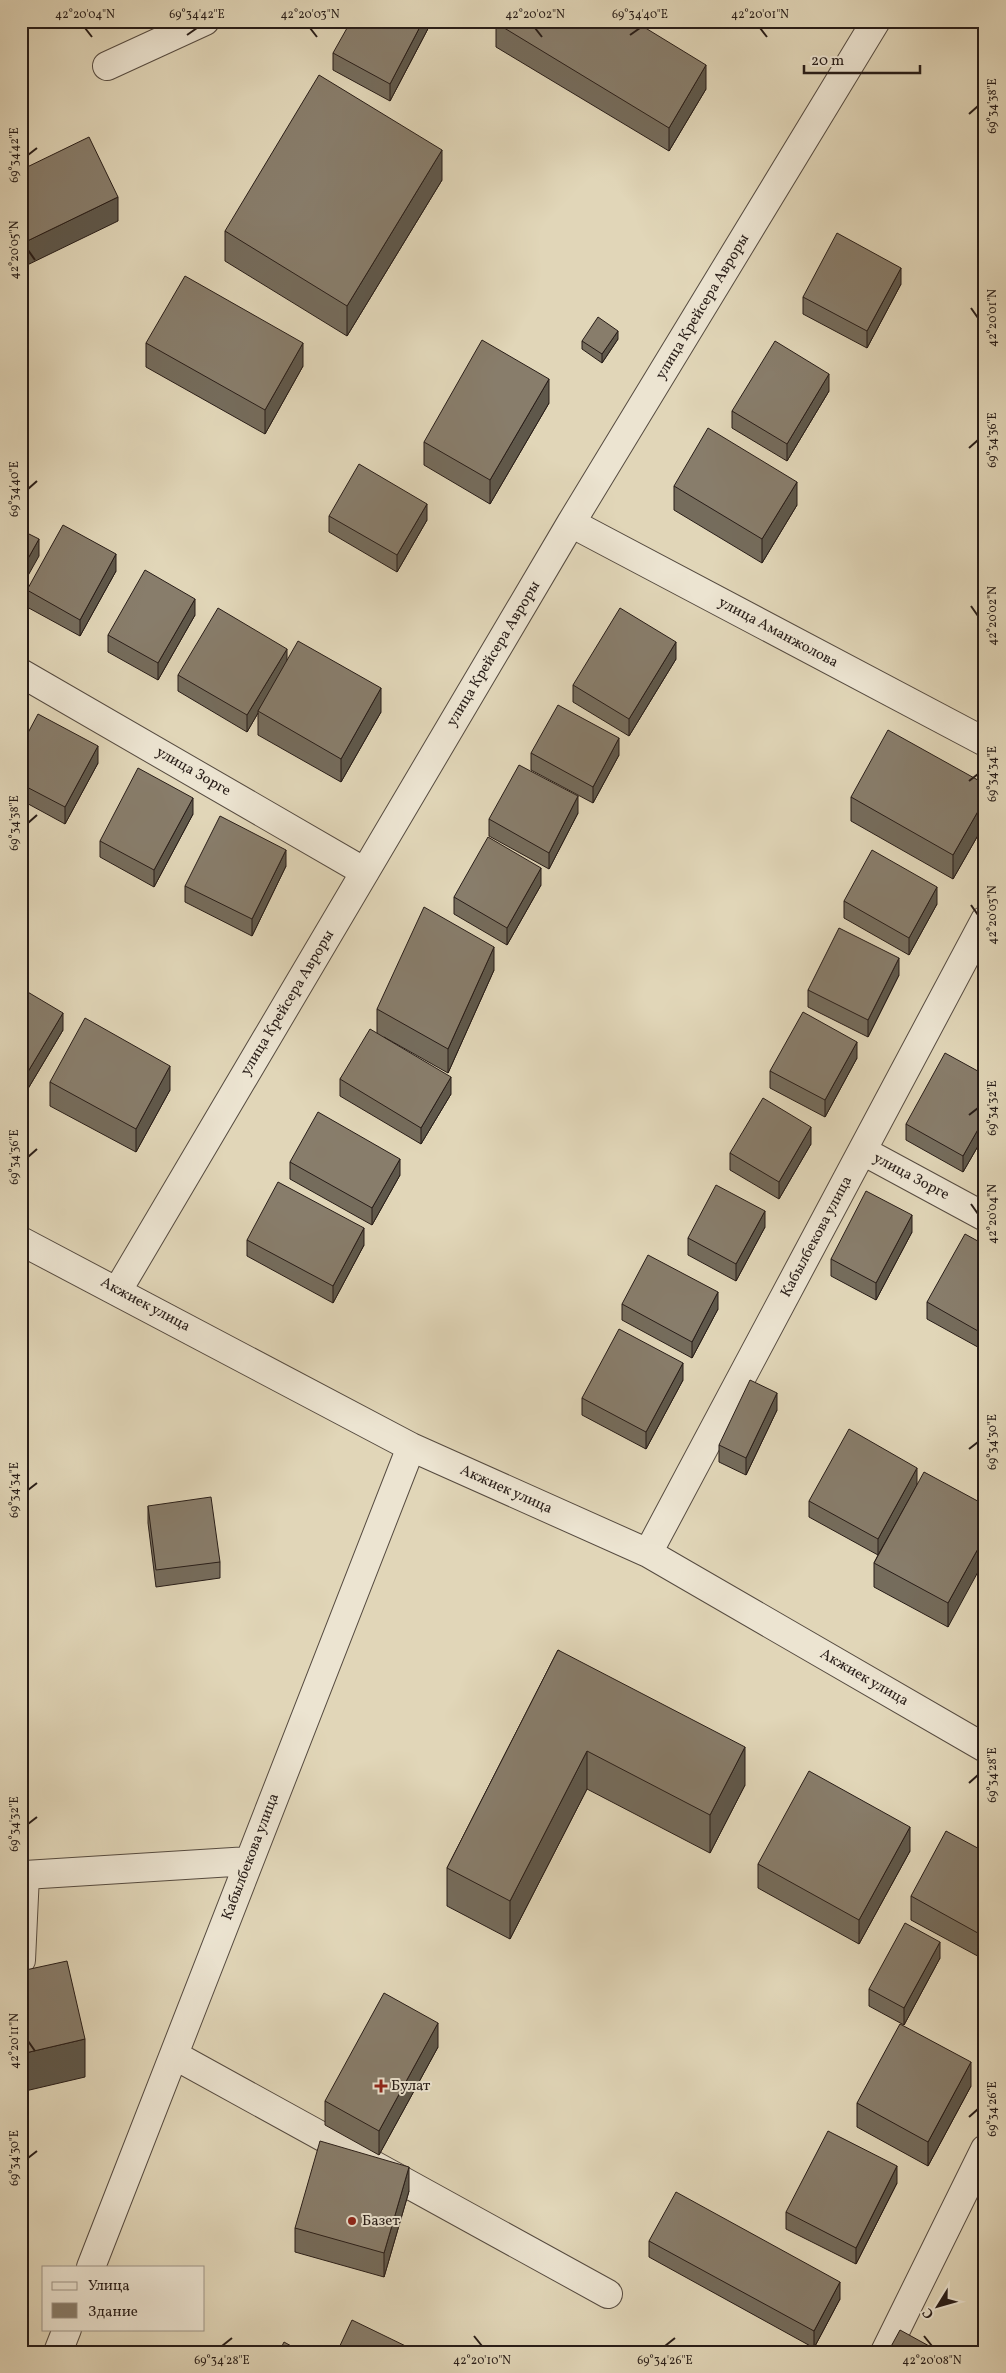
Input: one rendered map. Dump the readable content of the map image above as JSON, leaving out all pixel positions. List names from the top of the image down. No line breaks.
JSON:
{"streets":{"street":["улица Крейсера Авроры","улица Аманжолова","улица Зорге","Кабылбекова улица","Акжиек улица"]},"crossings":[["улица Крейсера Авроры","улица Аманжолова"],["улица Крейсера Авроры","улица Зорге"],["улица Крейсера Авроры","Акжиек улица"],["улица Зорге","Кабылбекова улица"],["Кабылбекова улица","Акжиек улица"]],"places":{"health":["Булат"],"other":["Базет"]},"legend":["Улица","Здание"],"scale_bar":"20 m","north":"bottom left","coordinates":["42°20'04\"N","69°34'42\"E","42°20'03\"N","42°20'02\"N","69°34'40\"E","42°20'01\"N","69°34'38\"E","42°20'05\"N","69°34'36\"E","69°34'34\"E","69°34'32\"E","69°34'30\"E","69°34'28\"E","42°20'11\"N","69°34'26\"E","42°20'10\"N","42°20'08\"N"]}
